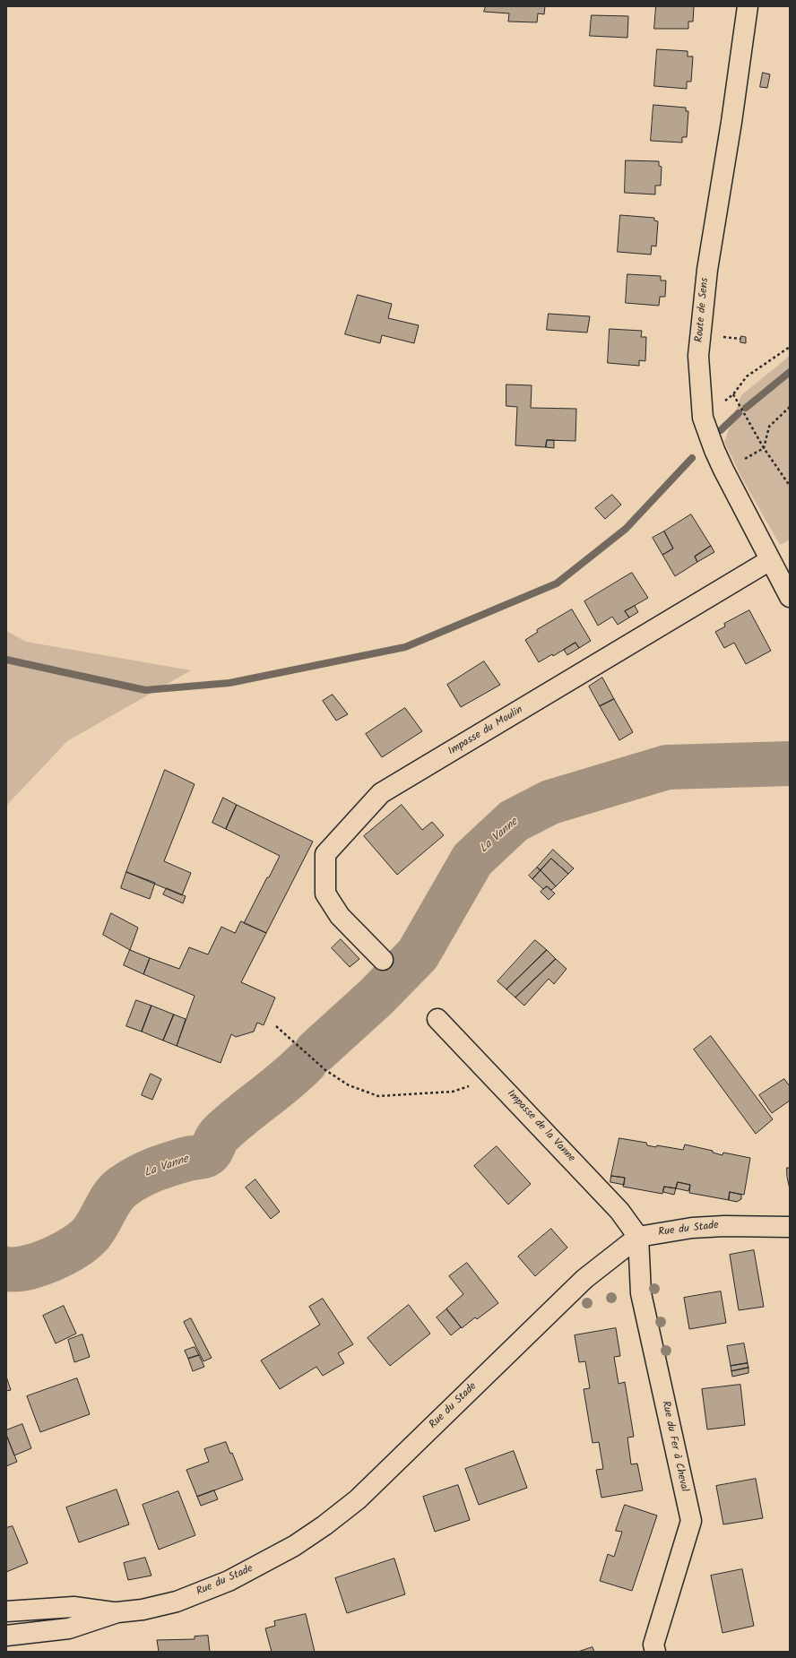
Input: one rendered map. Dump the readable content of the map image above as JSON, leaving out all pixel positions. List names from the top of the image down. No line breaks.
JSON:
{"streets":{"street":["Route de Sens","Impasse du Moulin","Impasse de la Vanne","Rue du Stade","Rue du Fer à Cheval"]},"crossings":[["Route de Sens","Impasse du Moulin"],["Impasse de la Vanne","Rue du Stade"],["Impasse de la Vanne","Rue du Fer à Cheval"],["Rue du Stade","Rue du Fer à Cheval"]],"water":["La Vanne"]}
